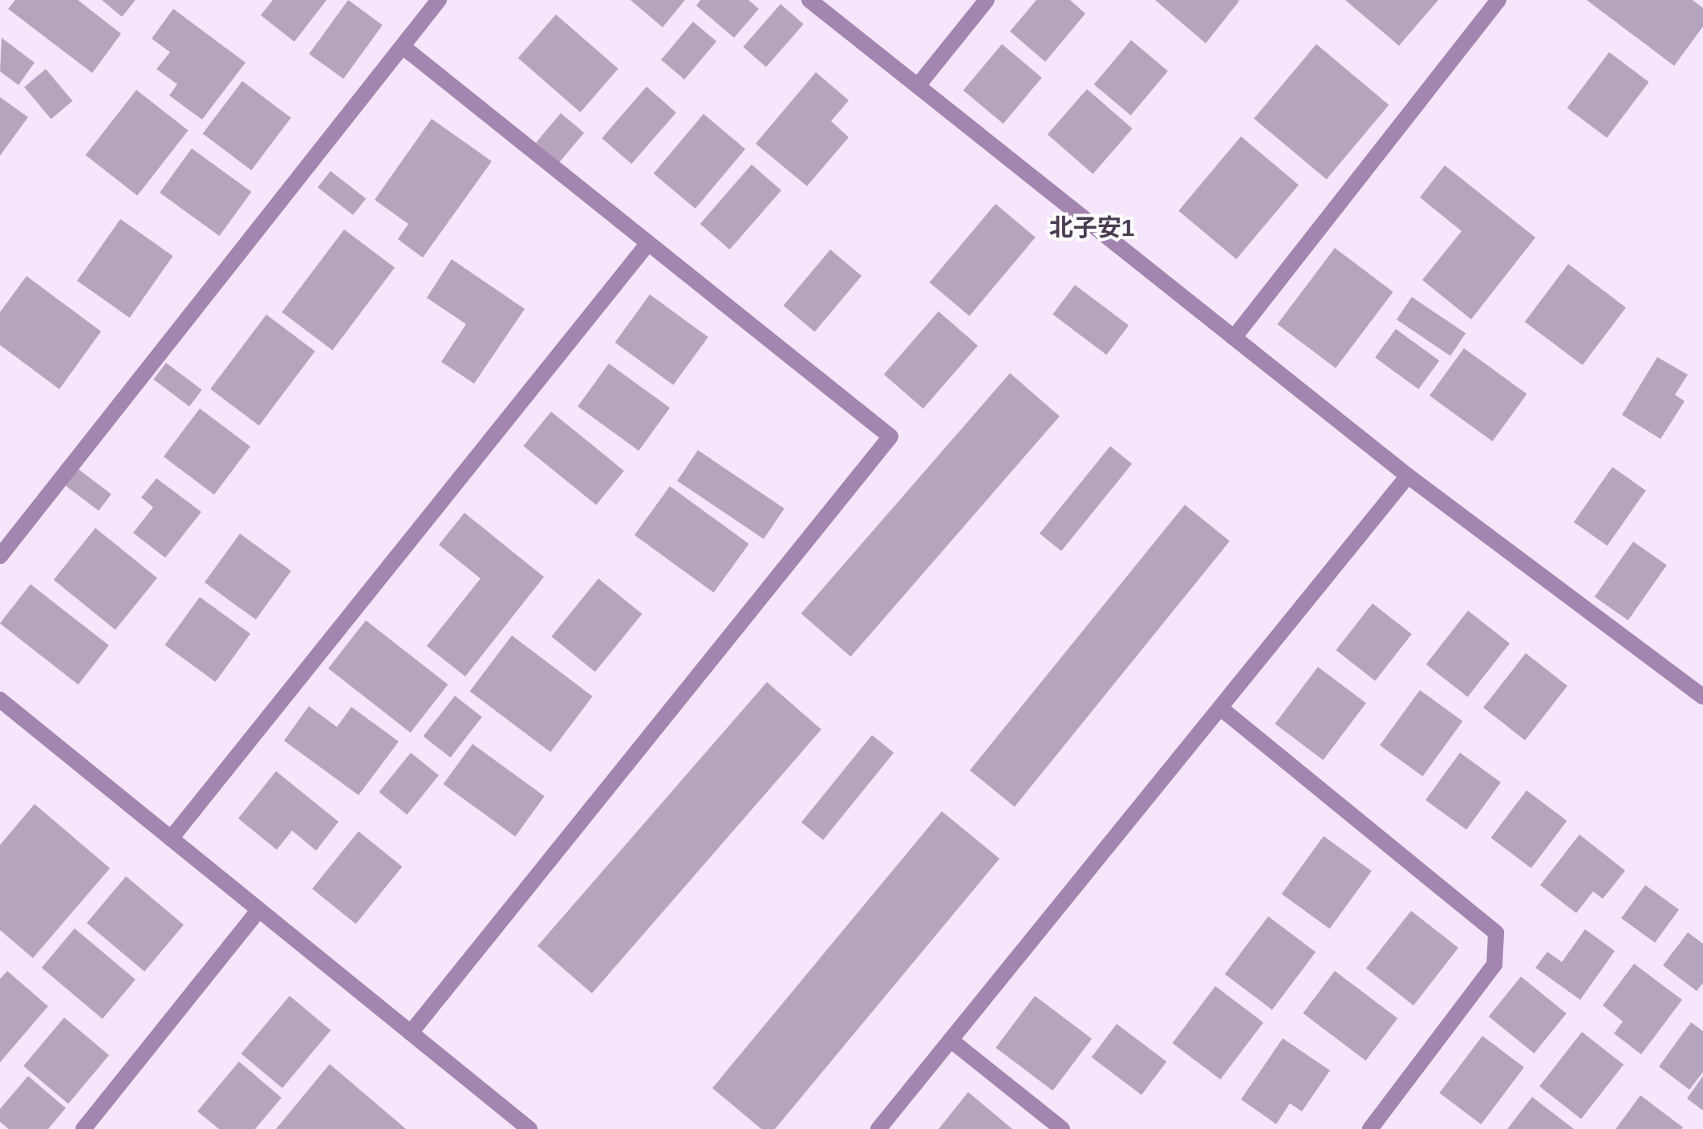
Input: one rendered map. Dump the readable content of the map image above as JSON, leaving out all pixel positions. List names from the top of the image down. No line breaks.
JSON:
{"districts":["北子安1"]}
